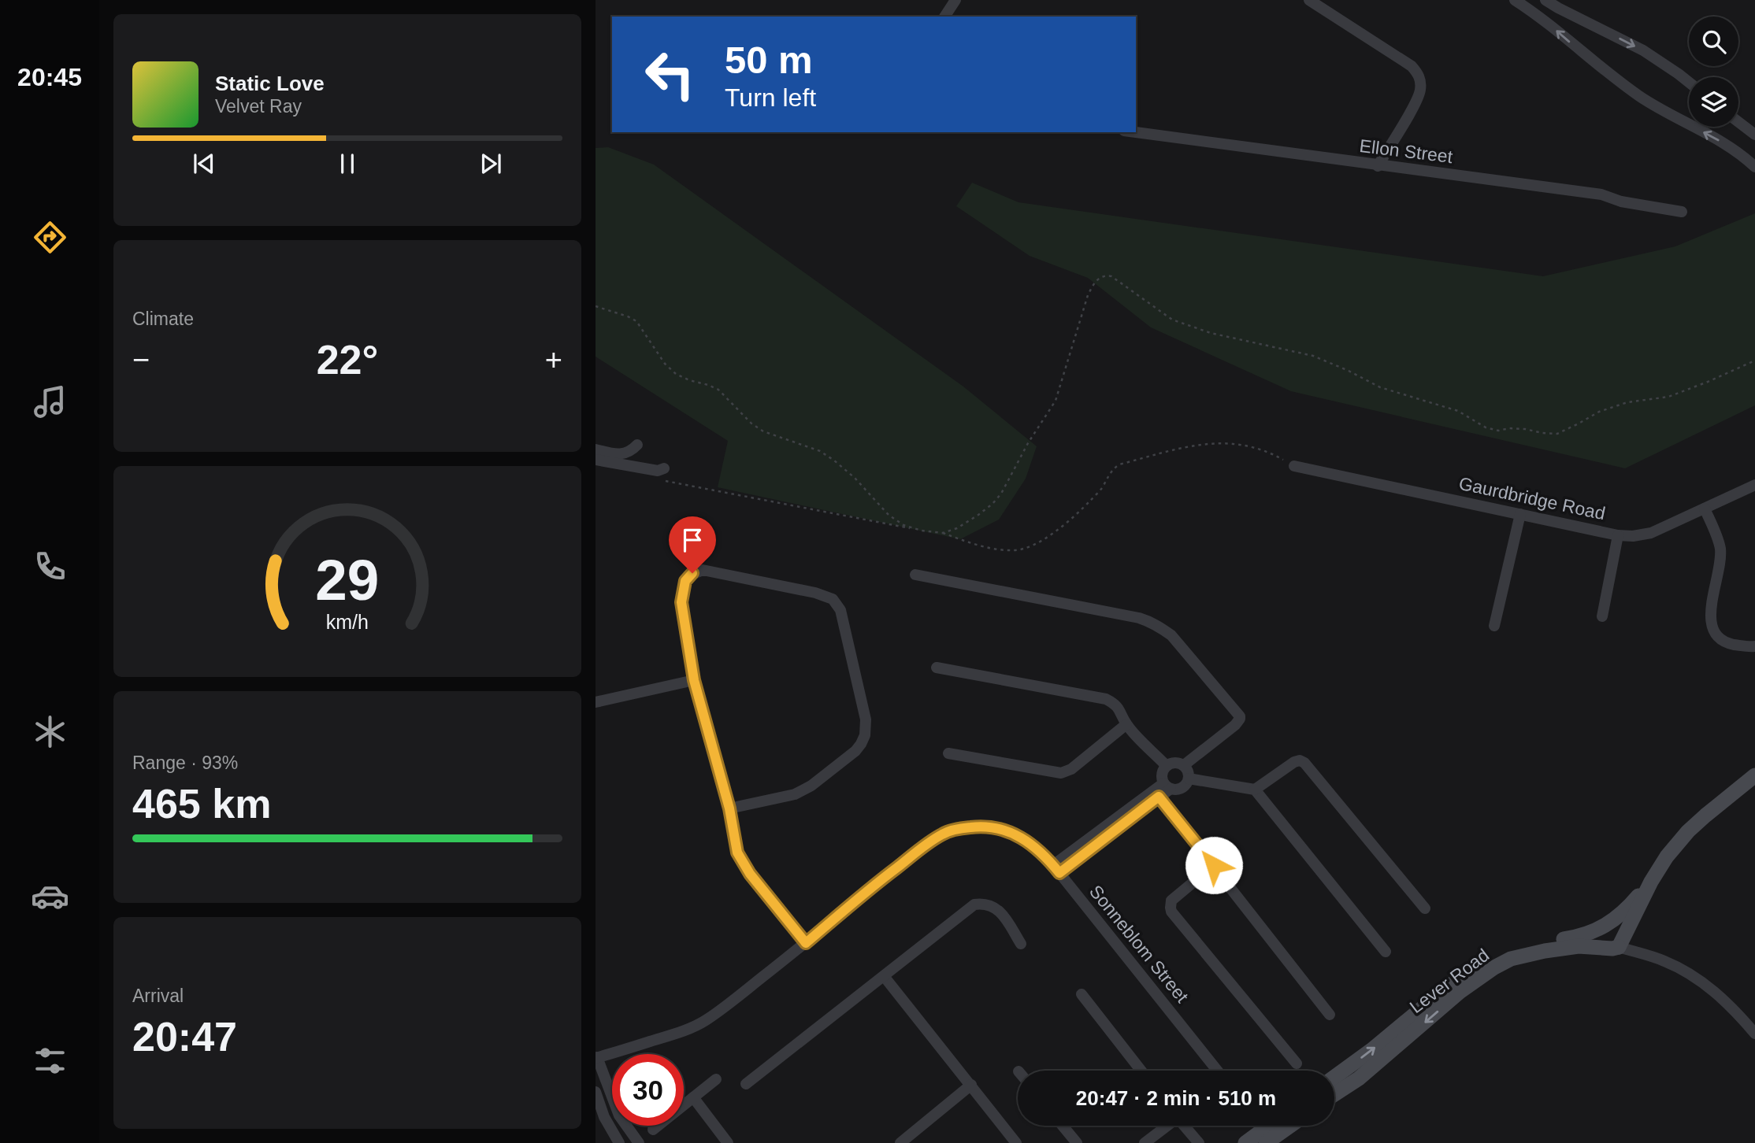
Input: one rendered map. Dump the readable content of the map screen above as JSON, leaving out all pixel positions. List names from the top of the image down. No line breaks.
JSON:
{"streets":{"main road":["Lever Road"],"street":["Ellon Street","Gaurdbridge Road","Sonneblom Street"]},"page":{"tabs":"20:45","turn":["50 m","Turn left"],"song":["Static Love","Velvet Ray"],"tile":["Climate",["Range · 93%","465 km"],["Arrival","20:47"]],"heat":["−","22°","+"],"limit":"30","trip":"20:47 · 2 min · 510 m","gauge":["29","km/h"]}}
